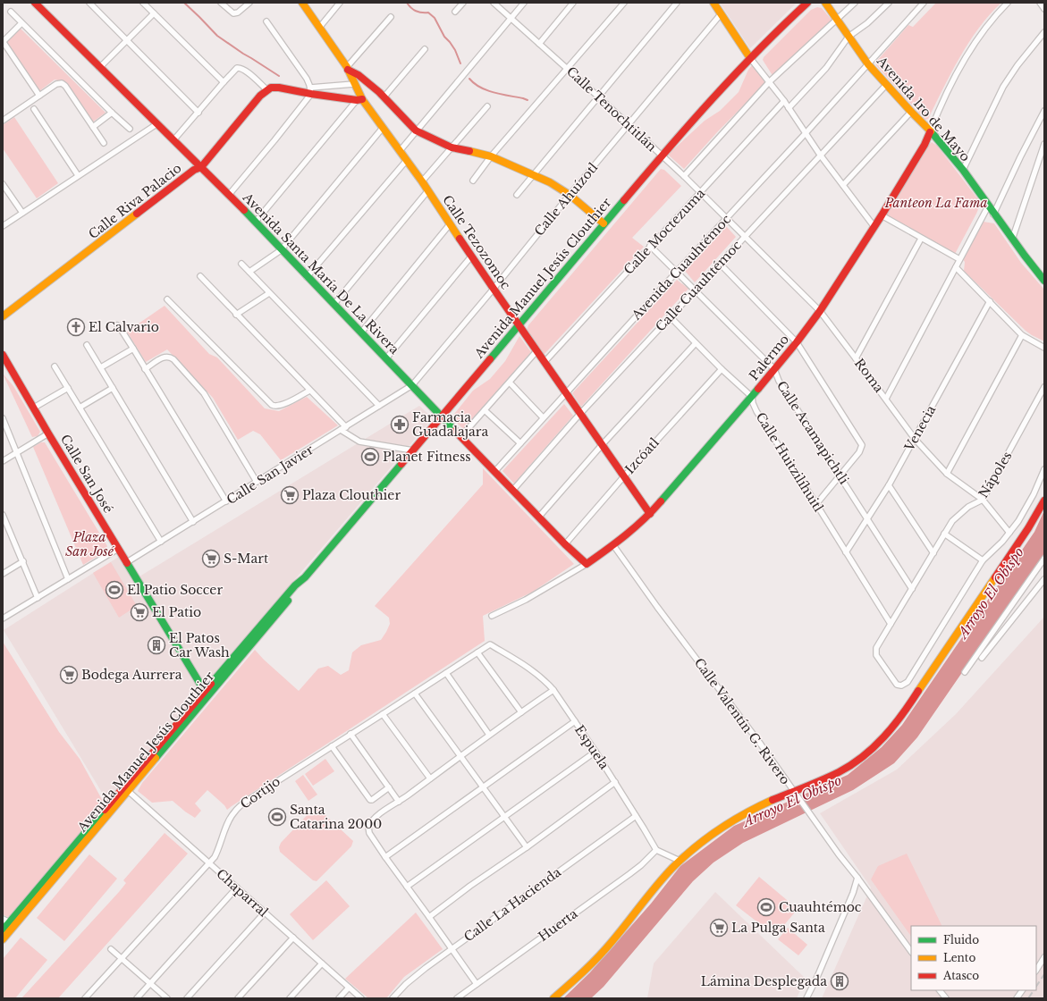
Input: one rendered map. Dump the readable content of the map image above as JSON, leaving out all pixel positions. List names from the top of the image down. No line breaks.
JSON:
{"streets":{"street":["Calle Tenochtitlán","Avenida 1ro de Mayo","Calle Ahuízotl","Calle Riva Palacio","Calle Moctezuma","Calle Tezozomoc","Avenida Cuauhtémoc","Avenida Santa María De La Rivera","Avenida Manuel Jesús Clouthier","Calle Cuauhtémoc","Palermo","Roma","Venecia","Calle Acamapichtli","Izcóatl","Calle Huitzilíhuitl","Calle San José","Calle San Javier","Nápoles","Calle Valentín G. Rivero","Espuela","Cortijo","Chaparral","Calle La Hacienda","Huerta"]},"crossings":[["Calle Tenochtitlán","Calle Ahuízotl"],["Calle Tenochtitlán","Calle Moctezuma"],["Calle Tenochtitlán","Avenida Cuauhtémoc"],["Calle Tenochtitlán","Avenida Manuel Jesús Clouthier"],["Calle Tenochtitlán","Roma"],["Avenida 1ro de Mayo","Avenida Cuauhtémoc"],["Avenida 1ro de Mayo","Calle Cuauhtémoc"],["Avenida 1ro de Mayo","Palermo"],["Calle Ahuízotl","Calle Tezozomoc"],["Calle Ahuízotl","Avenida Santa María De La Rivera"],["Calle Ahuízotl","Calle San Javier"],["Calle Riva Palacio","Avenida Santa María De La Rivera"],["Calle Moctezuma","Calle Tezozomoc"],["Calle Moctezuma","Calle Acamapichtli"],["Calle Tezozomoc","Avenida Cuauhtémoc"],["Calle Tezozomoc","Avenida Manuel Jesús Clouthier"],["Calle Tezozomoc","Calle Cuauhtémoc"],["Calle Tezozomoc","Palermo"],["Calle Tezozomoc","Izcóatl"],["Avenida Cuauhtémoc","Avenida Santa María De La Rivera"],["Avenida Cuauhtémoc","Roma"],["Avenida Cuauhtémoc","Calle Acamapichtli"],["Avenida Santa María De La Rivera","Avenida Manuel Jesús Clouthier"],["Avenida Santa María De La Rivera","Calle Cuauhtémoc"],["Avenida Santa María De La Rivera","Palermo"],["Avenida Santa María De La Rivera","Izcóatl"],["Avenida Santa María De La Rivera","Calle San Javier"],["Avenida Manuel Jesús Clouthier","Calle San José"],["Avenida Manuel Jesús Clouthier","Chaparral"],["Calle Cuauhtémoc","Roma"],["Calle Cuauhtémoc","Calle Acamapichtli"],["Calle Cuauhtémoc","Calle Huitzilíhuitl"],["Palermo","Roma"],["Palermo","Calle Acamapichtli"],["Palermo","Calle Huitzilíhuitl"],["Palermo","Calle Valentín G. Rivero"],["Roma","Venecia"],["Roma","Nápoles"],["Venecia","Calle Acamapichtli"],["Venecia","Calle Huitzilíhuitl"],["Calle Acamapichtli","Nápoles"],["Izcóatl","Calle Huitzilíhuitl"],["Calle Huitzilíhuitl","Nápoles"],["Calle San José","Calle San Javier"],["Espuela","Cortijo"],["Espuela","Calle La Hacienda"],["Espuela","Huerta"],["Cortijo","Chaparral"]],"water":["Arroyo El Obispo"],"parks":["Panteon La Fama","Plaza San José"],"places":{"church":["El Calvario"],"pharmacy":["Farmacia Guadalajara"],"sports":["Planet Fitness","El Patio Soccer","Santa Catarina 2000","Cuauhtémoc"],"supermarket":["Plaza Clouthier","S-Mart","El Patio","Bodega Aurrera","La Pulga Santa"],"building":["El Patos Car Wash","Lámina Desplegada"]},"legend":["Fluido","Lento","Atasco"]}
